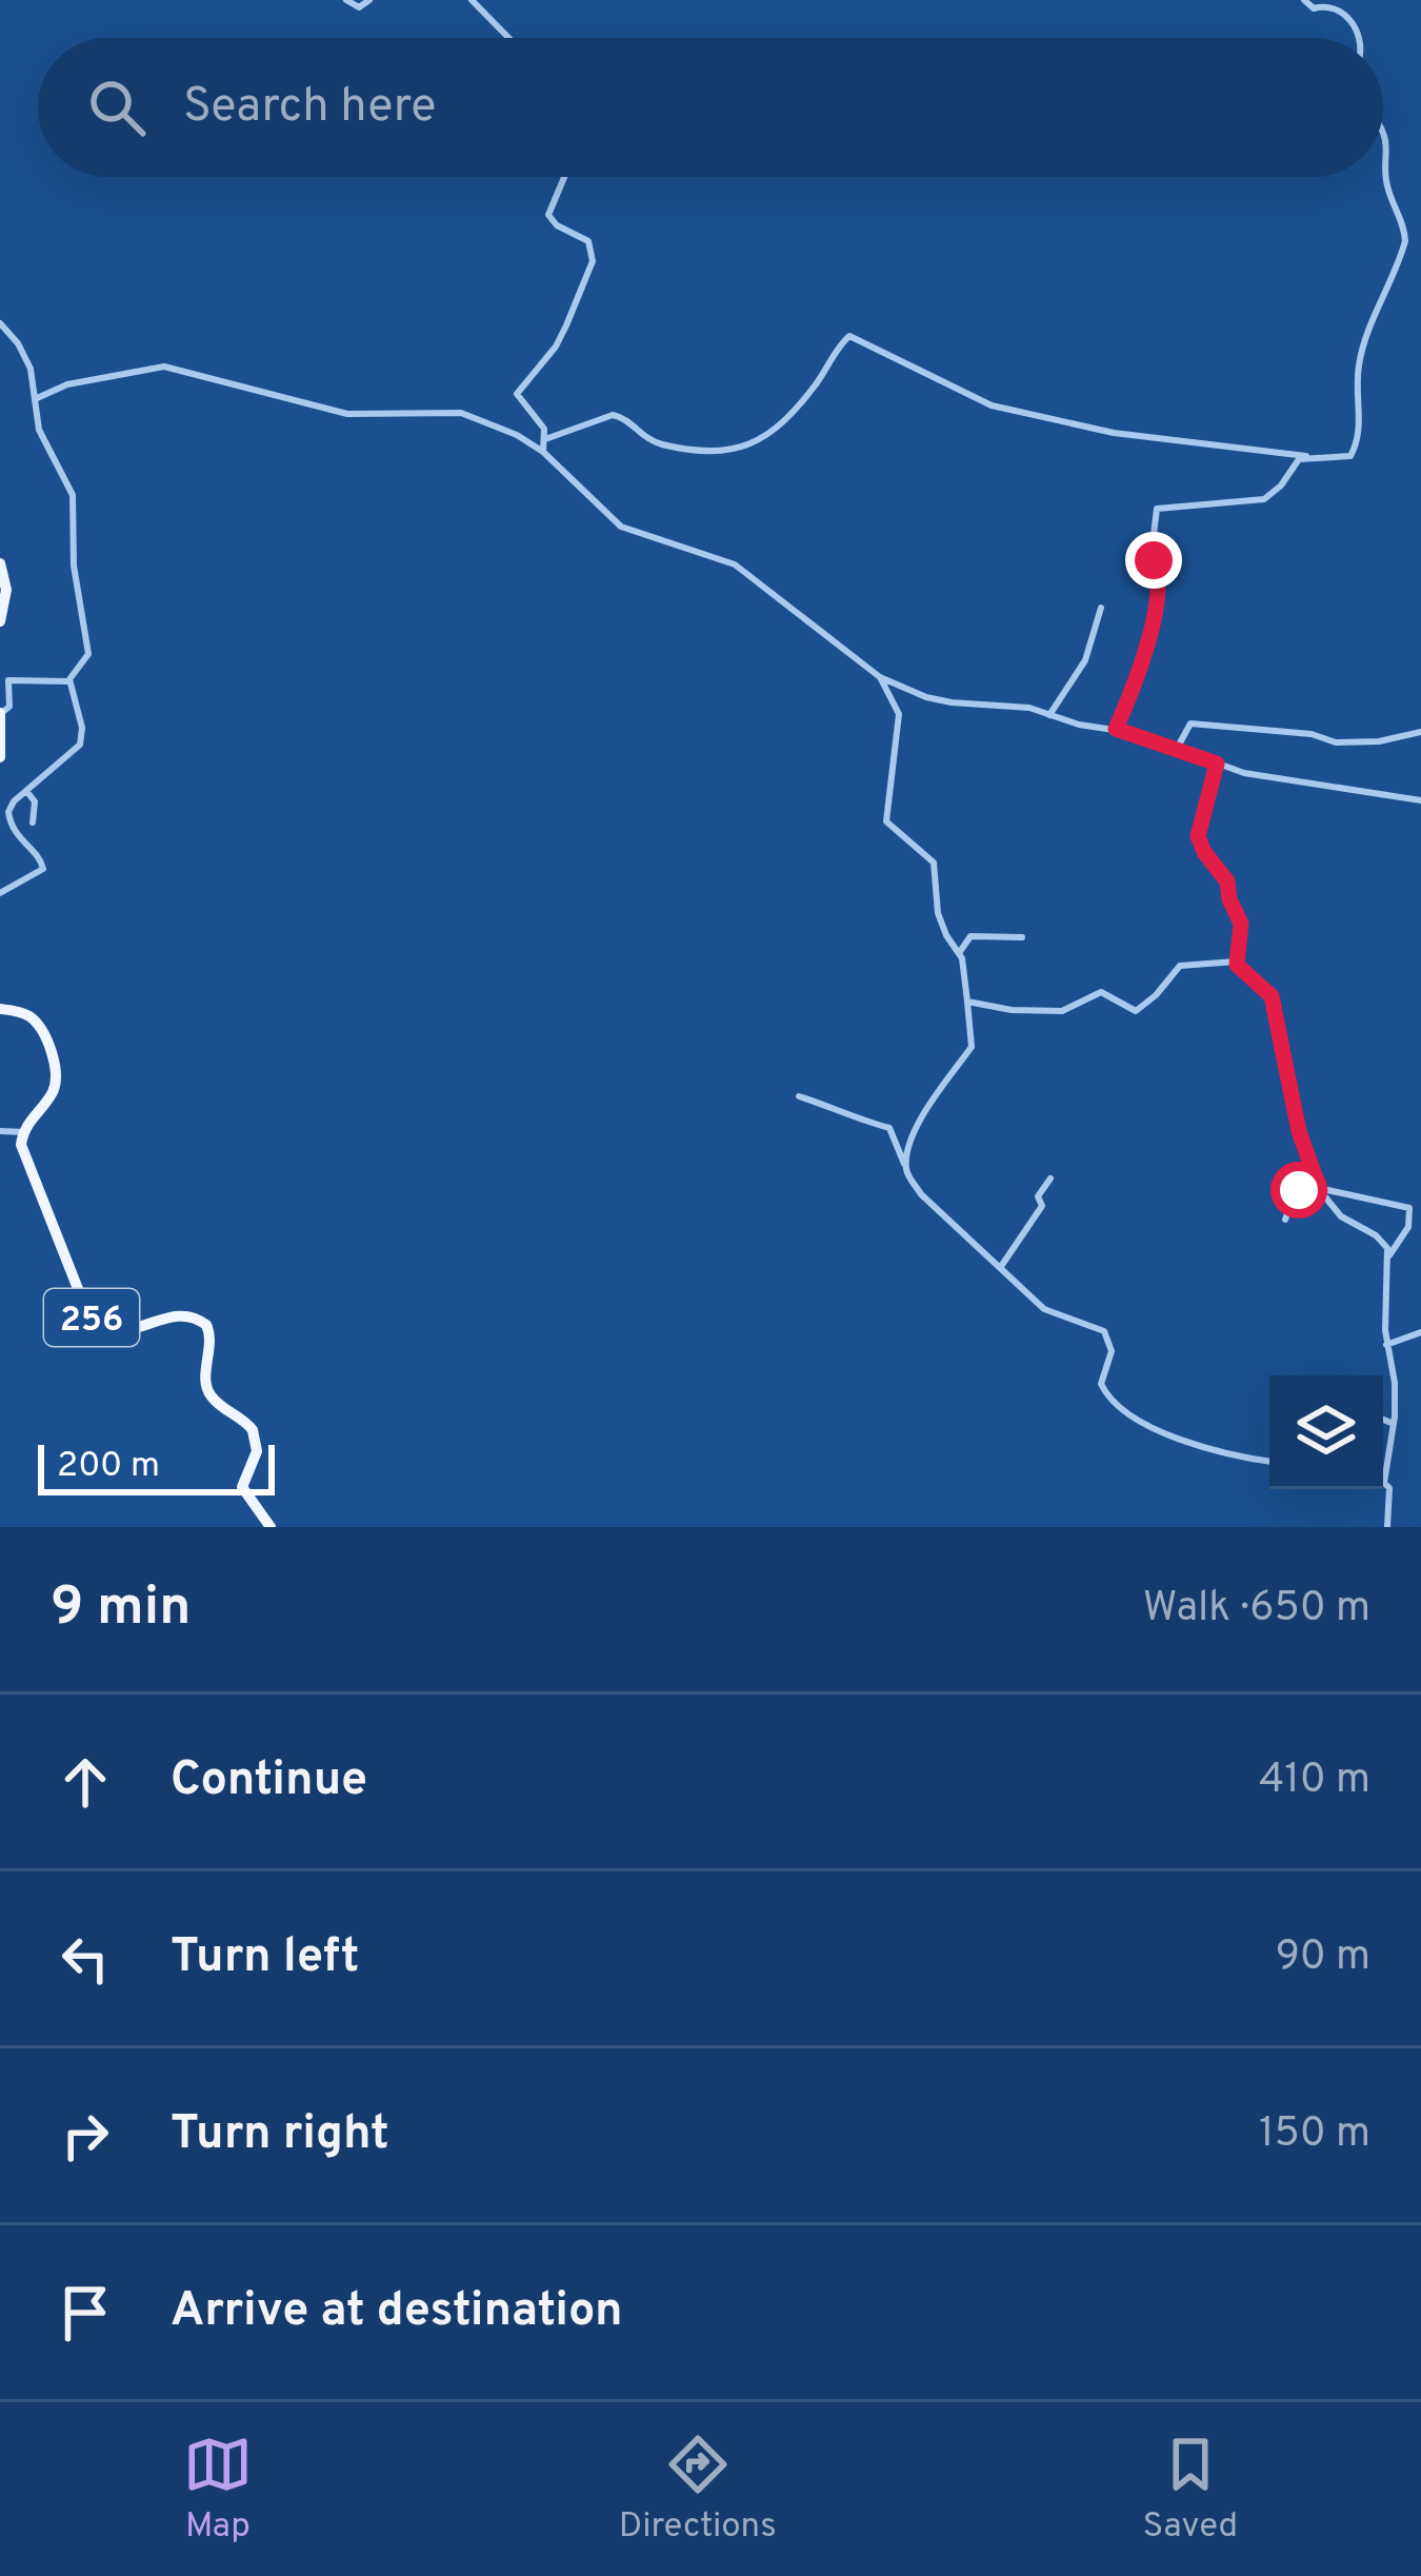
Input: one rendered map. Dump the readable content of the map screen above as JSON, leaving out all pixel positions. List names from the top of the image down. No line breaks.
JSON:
{"streets":{"main road":["256"]},"scale_bar":"200 m","page":{"search":"Search here","scale":"200 m","heading":["9 min","Walk · 650 m"],"list":[["Continue","410 m"],["Turn left","90 m"],["Turn right","150 m"],"Arrive at destination"],"nav":["Map","Directions","Saved"]}}
